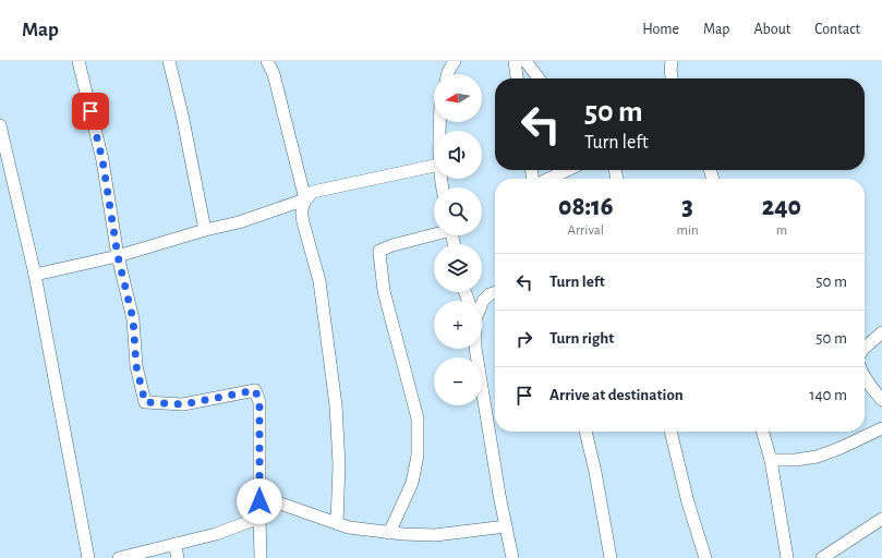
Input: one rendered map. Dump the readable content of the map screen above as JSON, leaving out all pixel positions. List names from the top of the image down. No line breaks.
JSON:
{"north":"left","page":{"header":"Map","nav":["Home","Map","About","Contact"],"map_buttons":["+","−"],"turn":["50 m","Turn left"],"eta":["08:16","Arrival","3","min","240","m"],"list":[{"name":"Turn left","value":"50 m"},{"name":"Turn right","value":"50 m"},{"name":"Arrive at destination","value":"140 m"}]}}
